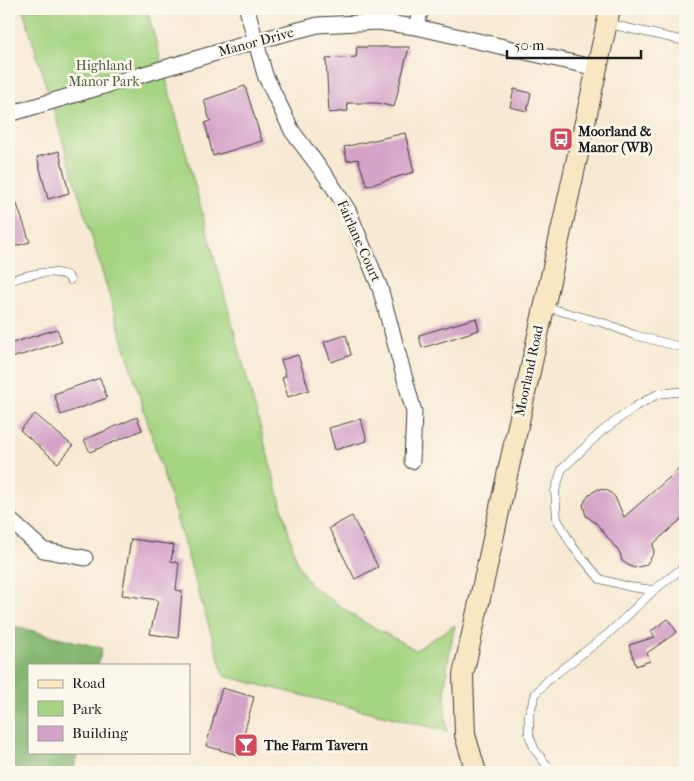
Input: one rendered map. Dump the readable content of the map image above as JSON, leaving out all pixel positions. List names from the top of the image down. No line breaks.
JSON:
{"streets":{"street":["Manor Drive","Fairlane Court","Moorland Road"]},"crossings":[["Manor Drive","Fairlane Court"],["Manor Drive","Moorland Road"]],"parks":["Highland Manor Park"],"places":{"bus stop":["Moorland & Manor (WB)"],"bar":["The Farm Tavern"]},"legend":["Road","Park","Building"],"scale_bar":"50 m"}
